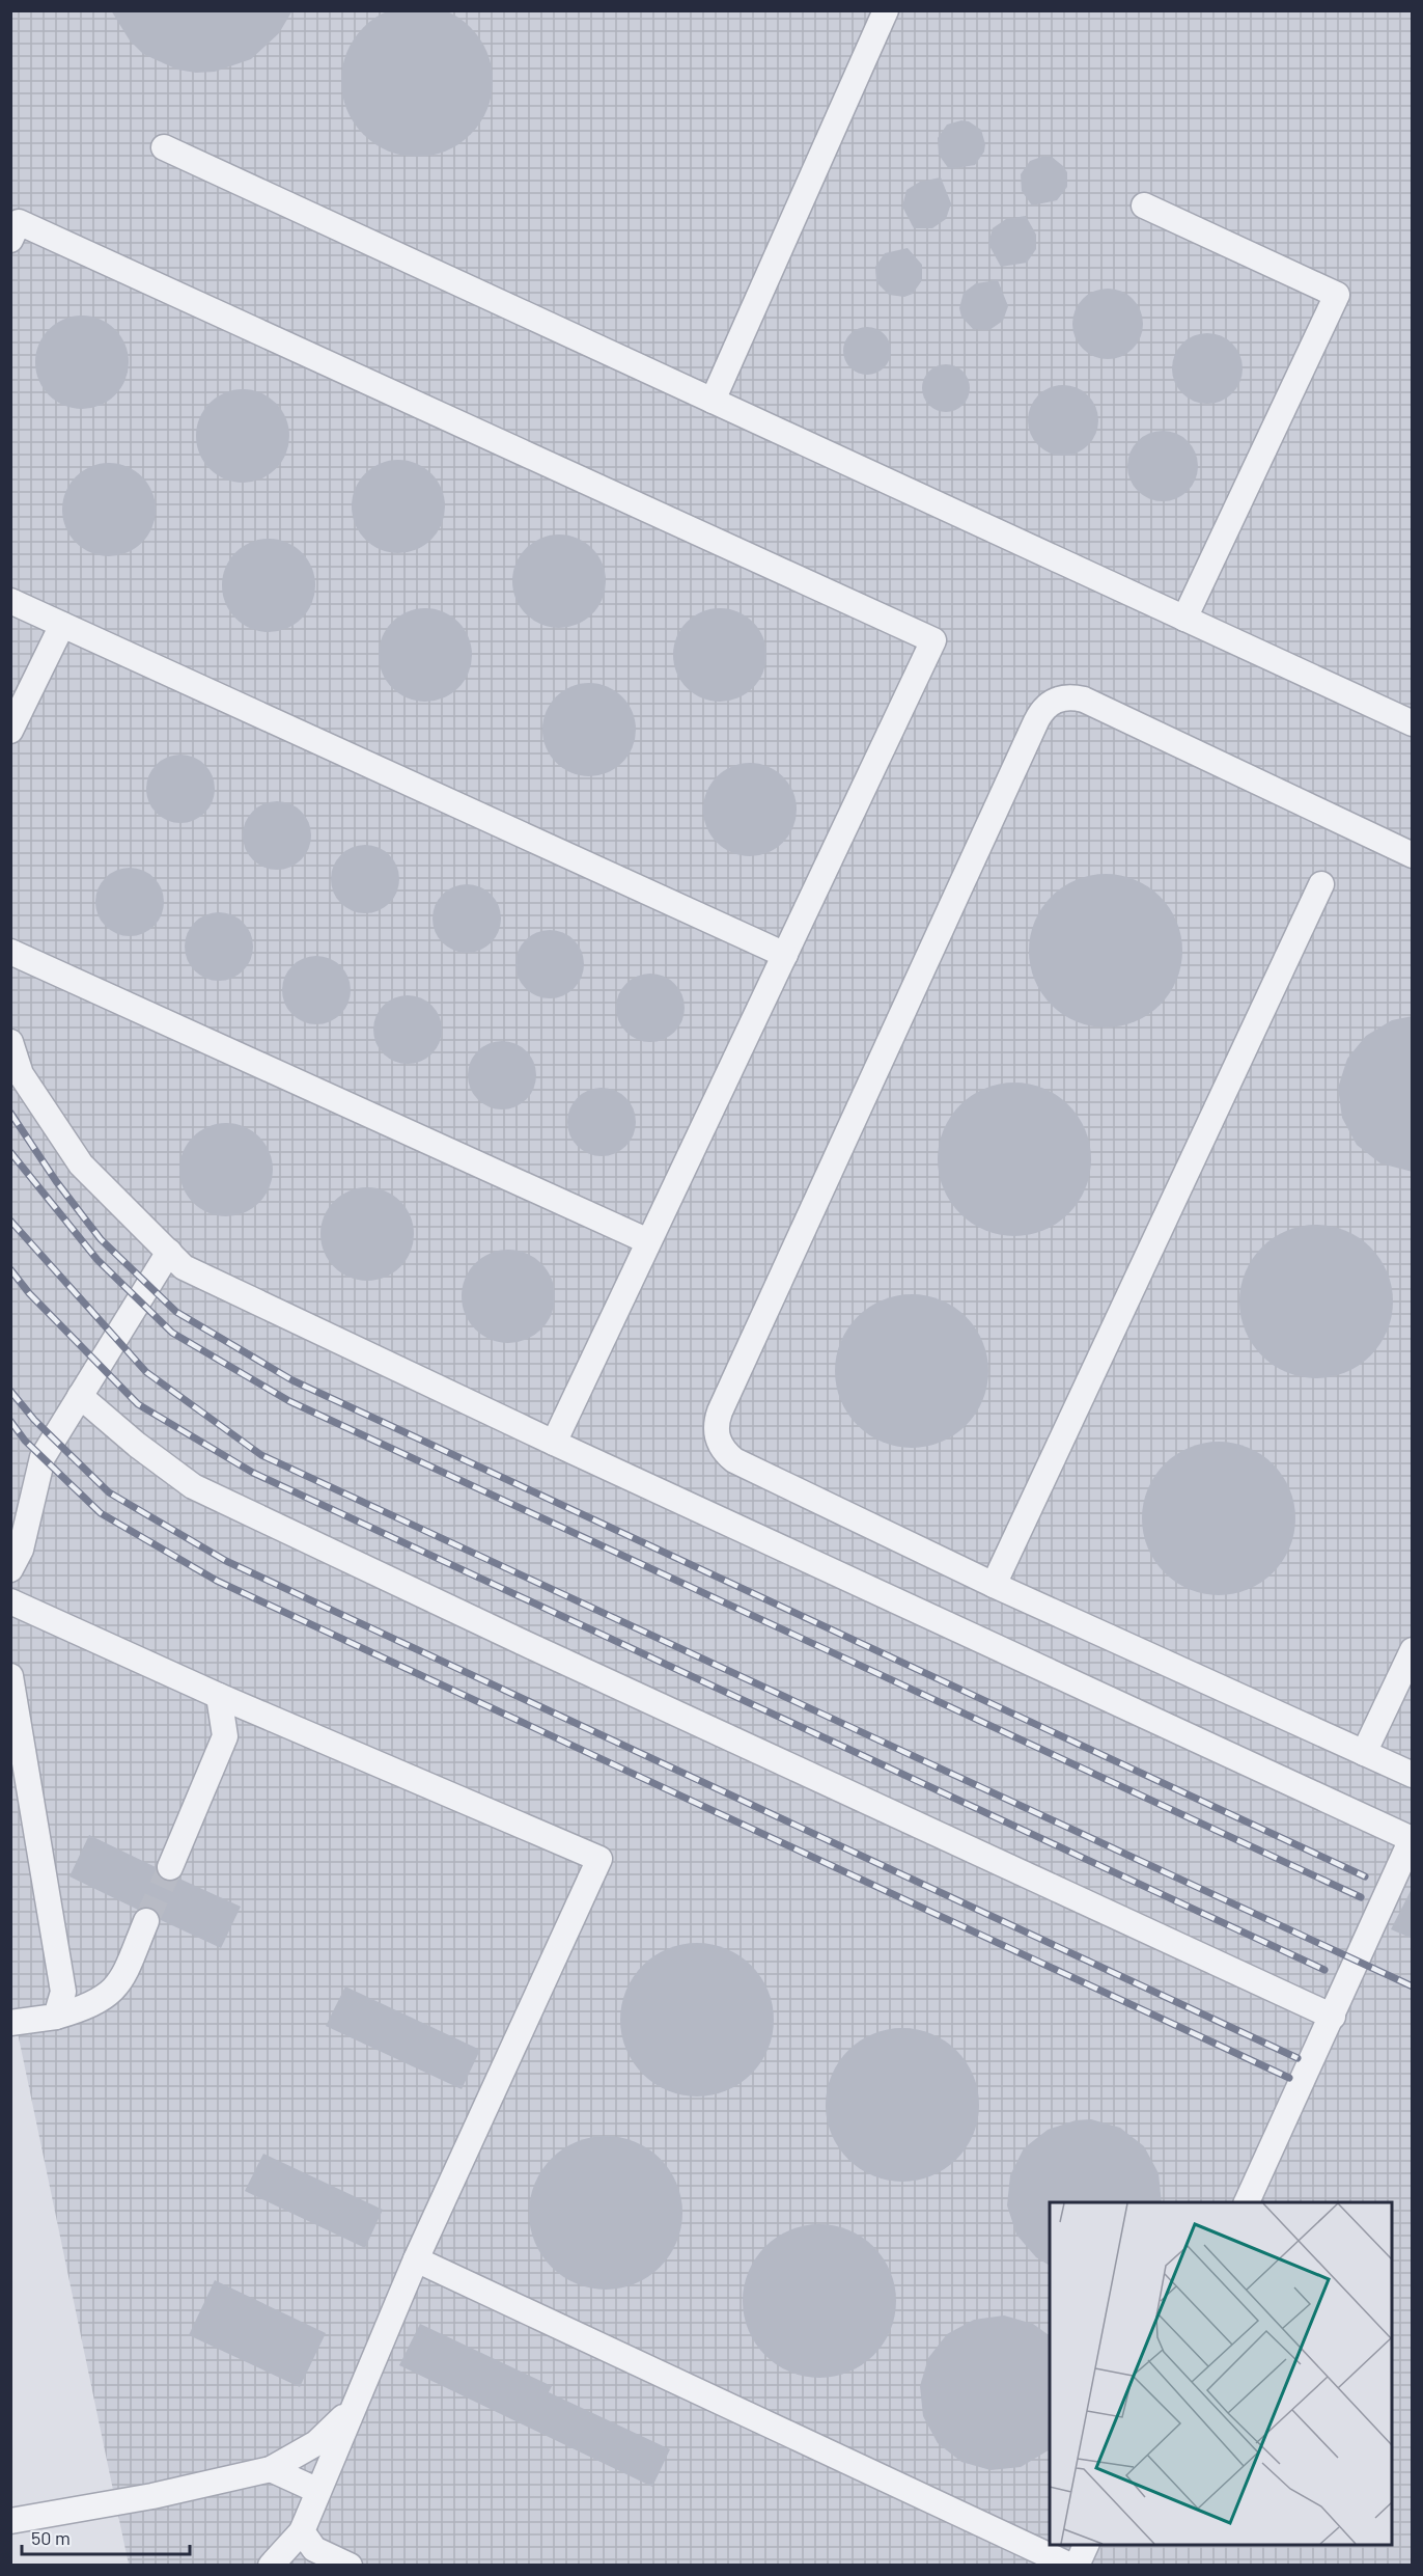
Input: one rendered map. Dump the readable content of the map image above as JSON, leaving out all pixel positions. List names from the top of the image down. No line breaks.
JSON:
{"scale_bar":"50 m"}
